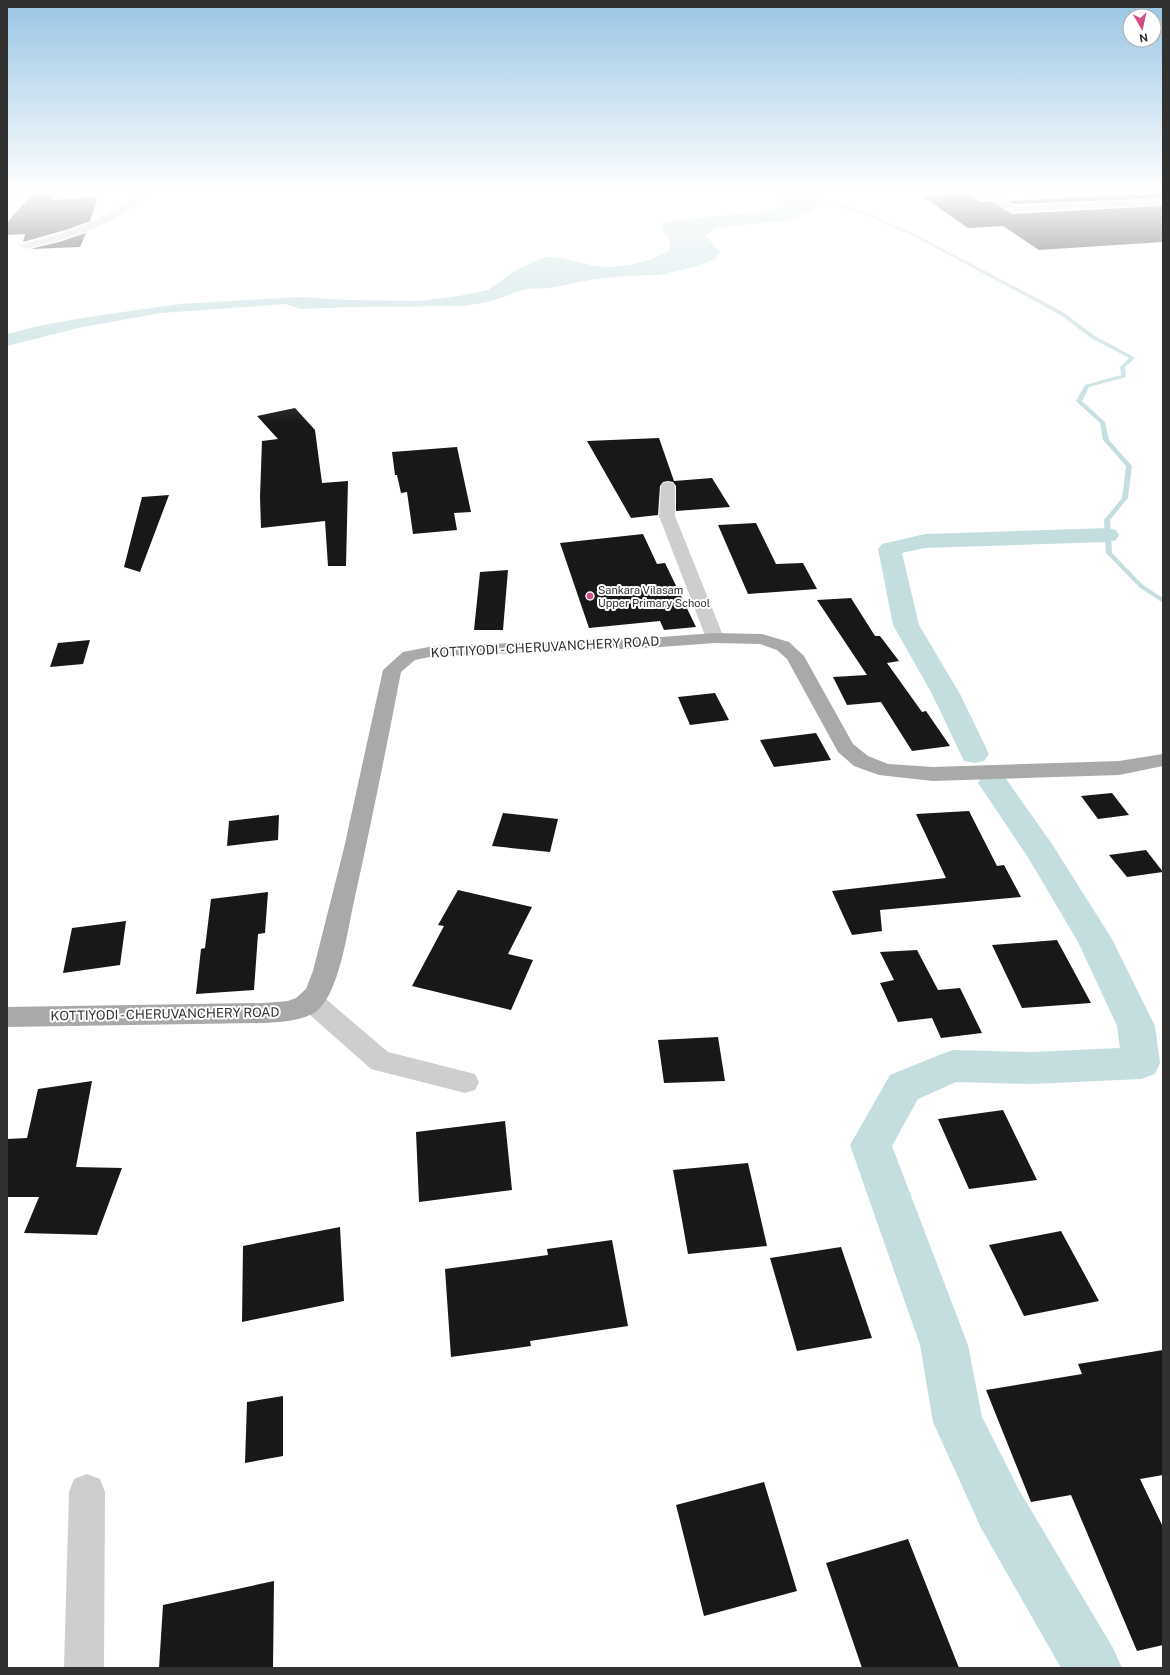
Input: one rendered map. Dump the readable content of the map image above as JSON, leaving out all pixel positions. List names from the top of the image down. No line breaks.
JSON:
{"streets":{"main road":["KOTTIYODI - CHERUVANCHERY ROAD"]},"places":["Sankara Vilasam Upper Primary School"],"north":"bottom"}
